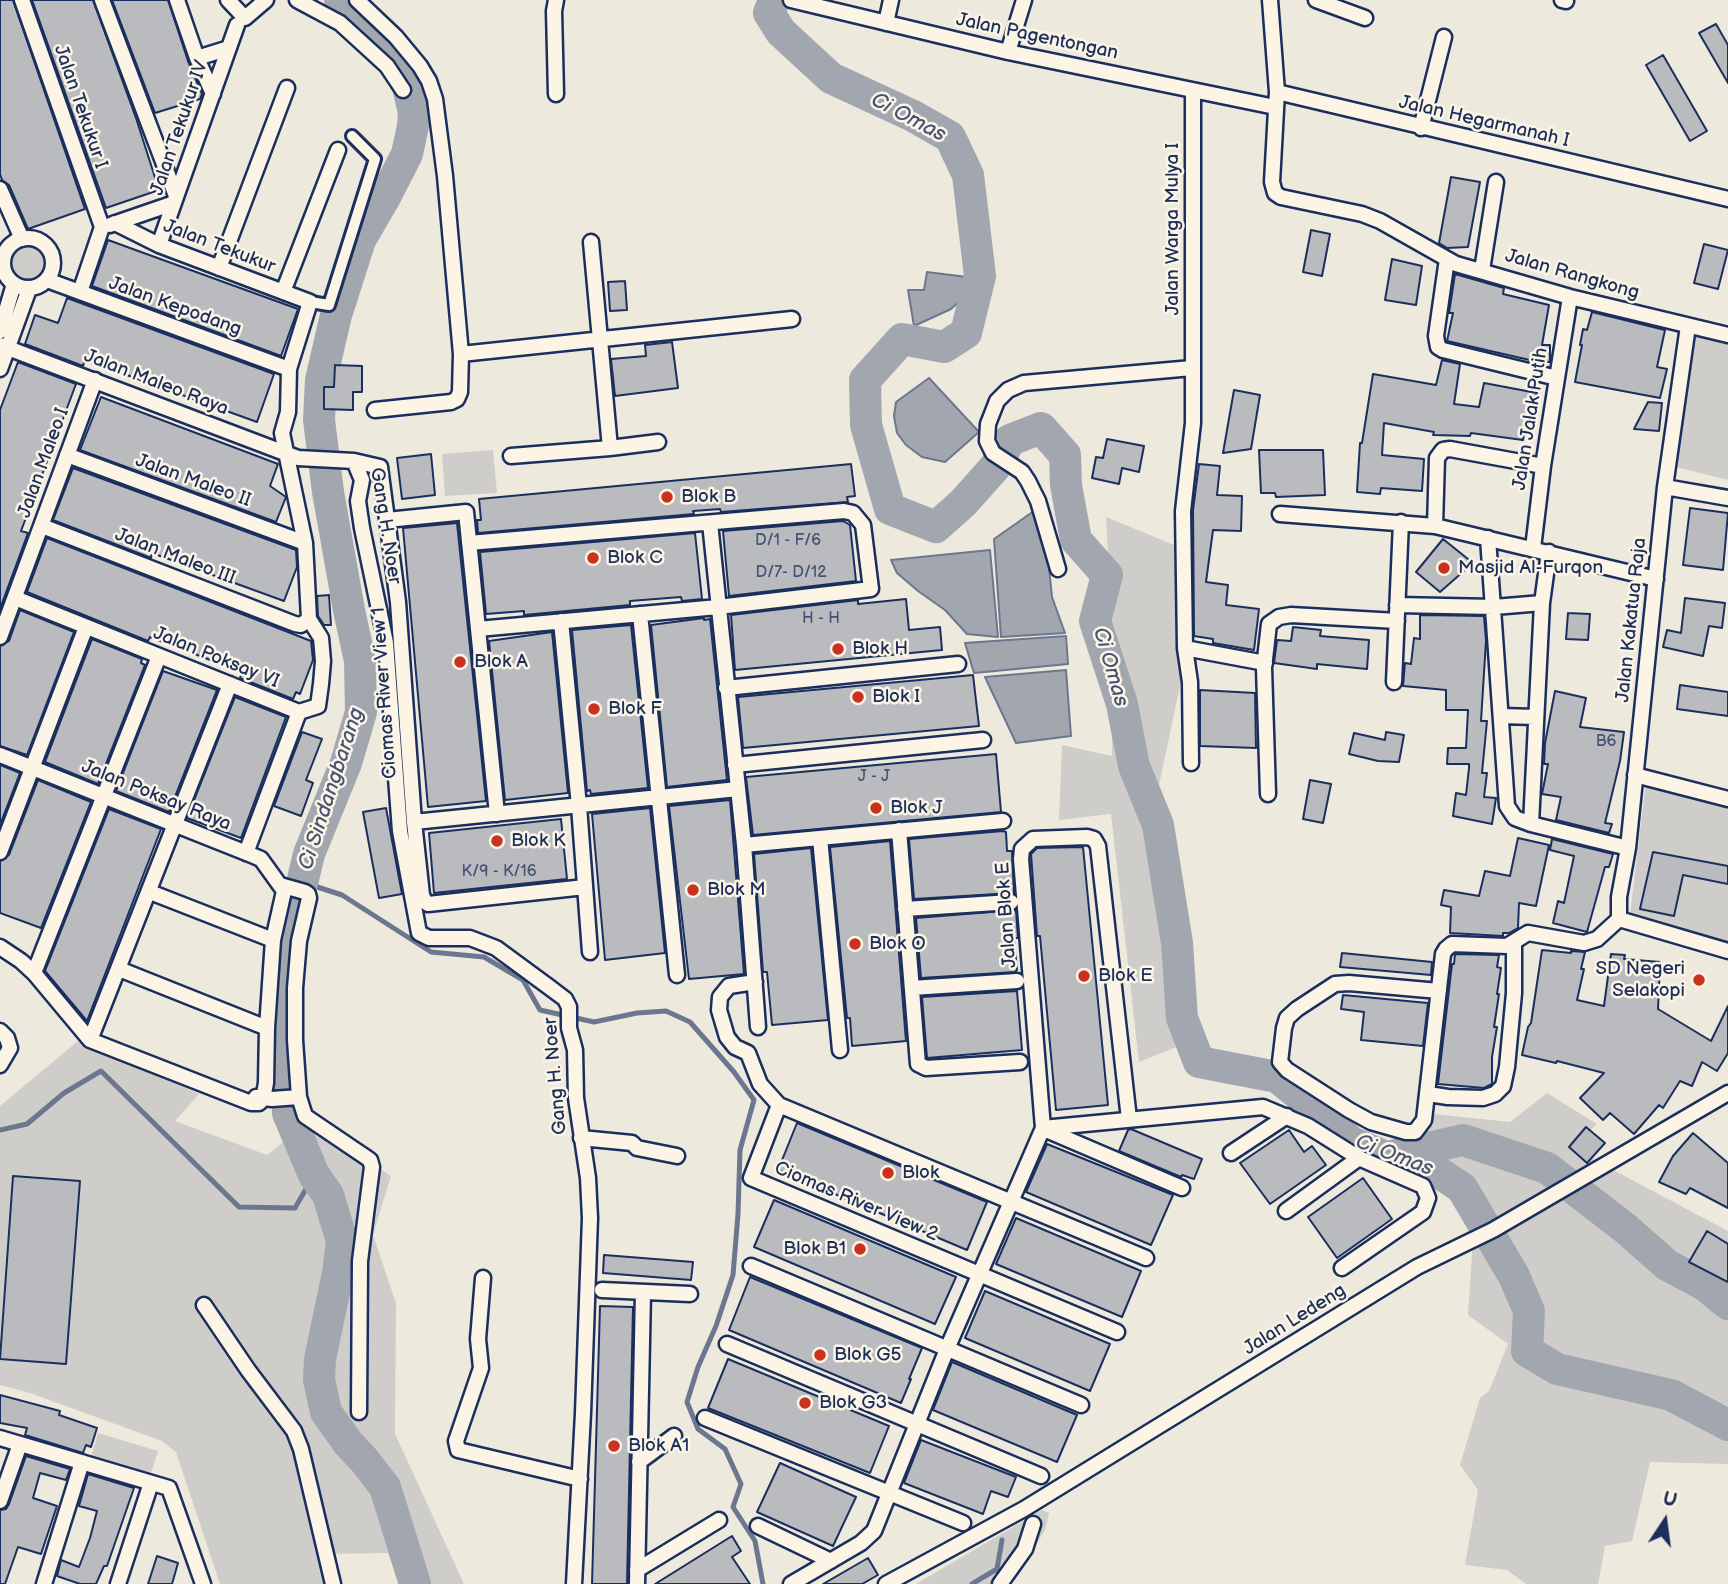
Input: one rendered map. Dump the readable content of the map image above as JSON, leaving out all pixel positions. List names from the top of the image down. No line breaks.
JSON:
{"streets":{"street":["Jalan Pagentongan","Jalan Tekukur I","Jalan Hegarmanah I","Jalan Tekukur IV","Jalan Warga Mulya I","Jalan Tekukur","Jalan Rangkong","Jalan Kepodang","Jalan Maleo Raya","Jalan Jalak Putih","Jalan Maleo I","Jalan Maleo II","Gang H. Noer","Jalan Maleo III","Jalan Kakatua Raja","Jalan Poksay VI","Ciomas River View 1","Jalan Poksay Raya","Jalan Blok E","Ciomas River View 2","Jalan Ledeng"]},"crossings":[["Jalan Pagentongan","Jalan Hegarmanah I"],["Jalan Pagentongan","Jalan Warga Mulya I"],["Jalan Pagentongan","Jalan Rangkong"],["Jalan Tekukur I","Jalan Tekukur"],["Jalan Hegarmanah I","Jalan Rangkong"],["Jalan Tekukur IV","Jalan Tekukur"],["Jalan Rangkong","Jalan Jalak Putih"],["Jalan Rangkong","Jalan Kakatua Raja"],["Jalan Maleo Raya","Jalan Maleo I"],["Jalan Maleo Raya","Gang H. Noer"],["Jalan Maleo Raya","Ciomas River View 1"],["Jalan Maleo I","Jalan Maleo II"],["Jalan Maleo I","Jalan Maleo III"],["Jalan Maleo I","Jalan Poksay VI"],["Gang H. Noer","Ciomas River View 1"]],"water":["Ci Omas","Ci Sindangbarang"],"places":["Blok B","Blok C","Masjid Al-Furqon","Blok H","Blok A","Blok I","Blok F","Blok J","Blok K","Blok M","Blok O","Blok E","SD Negeri Selakopi","Blok","Blok B1","Blok G5","Blok G3","Blok A1"],"house_numbers":["D/1 - F/6","D/7- D/12","H - H","B6","J - J","K/9 - K/16"],"north":"top"}
